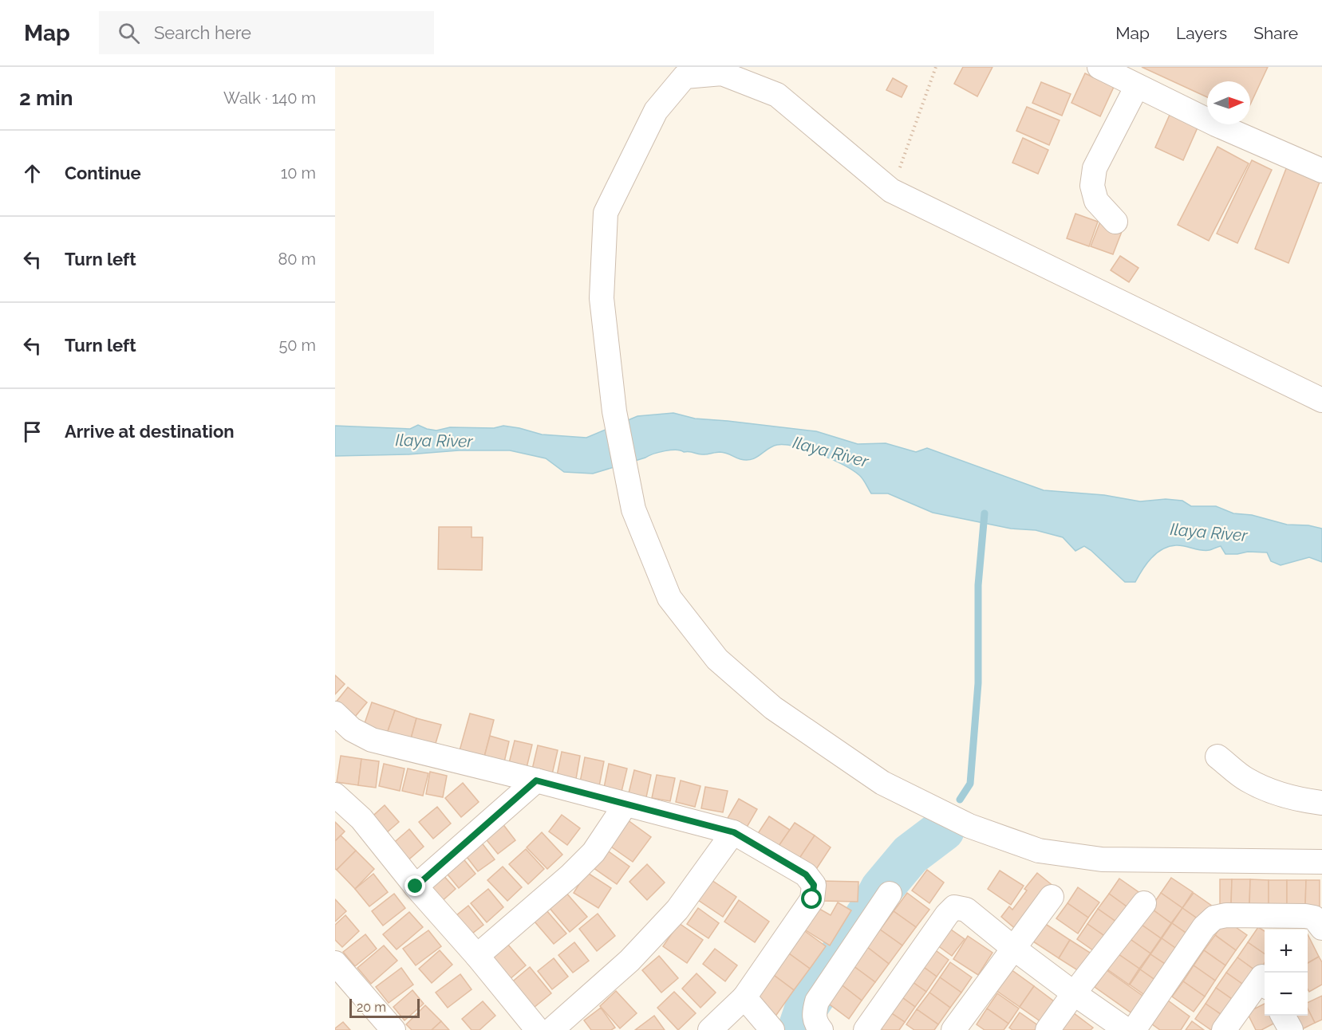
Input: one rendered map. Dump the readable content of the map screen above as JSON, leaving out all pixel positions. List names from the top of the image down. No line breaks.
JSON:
{"water":["Ilaya River"],"scale_bar":"20 m","north":"right","page":{"header":"Map","search":"Search here","nav":["Map","Layers","Share"],"heading":["2 min","Walk · 140 m"],"list":[["Continue","10 m"],["Turn left","80 m"],["Turn left","50 m"],"Arrive at destination"],"map_buttons":["+","−"],"scale":"20 m"}}
